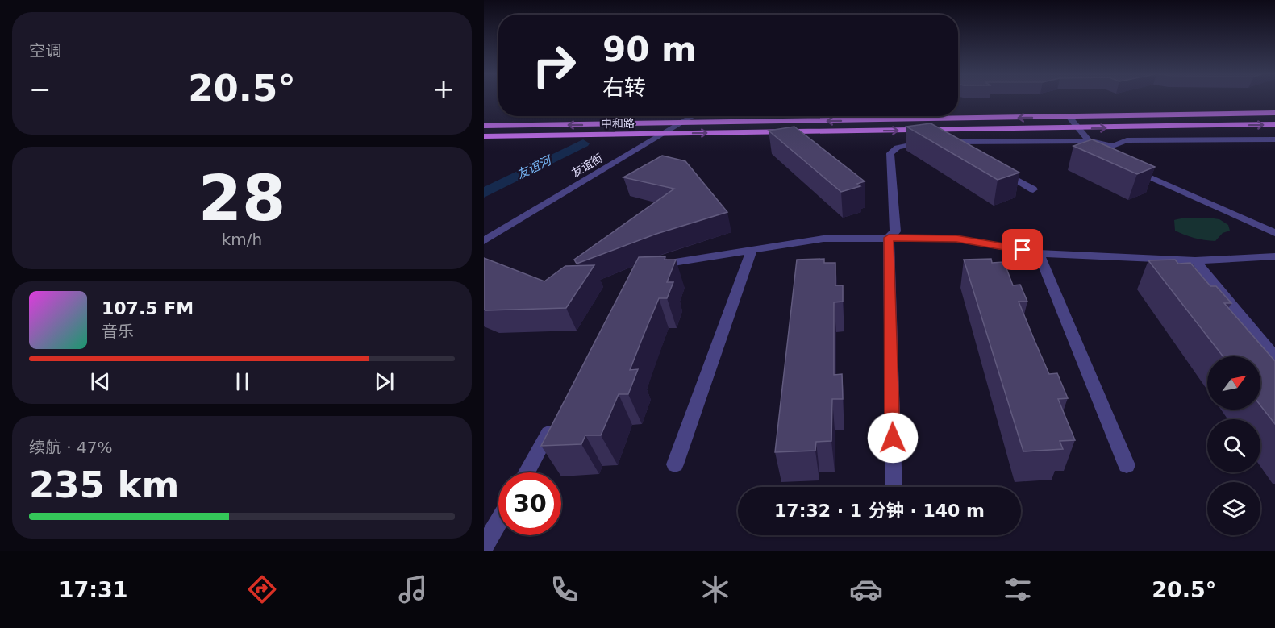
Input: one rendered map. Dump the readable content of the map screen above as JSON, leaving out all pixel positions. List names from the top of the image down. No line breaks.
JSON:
{"streets":{"main road":["中和路"],"street":["友谊街"]},"crossings":[["中和路","友谊街"]],"water":["友谊河"],"north":"top right","page":{"tile":["空调",["28","km/h"],["续航 · 47%","235 km"]],"turn":["90 m","右转"],"heat":["−","20.5°","+"],"song":["107.5 FM","音乐"],"limit":"30","trip":"17:32 · 1 分钟 · 140 m","tabs":["17:31","20.5°"]}}
